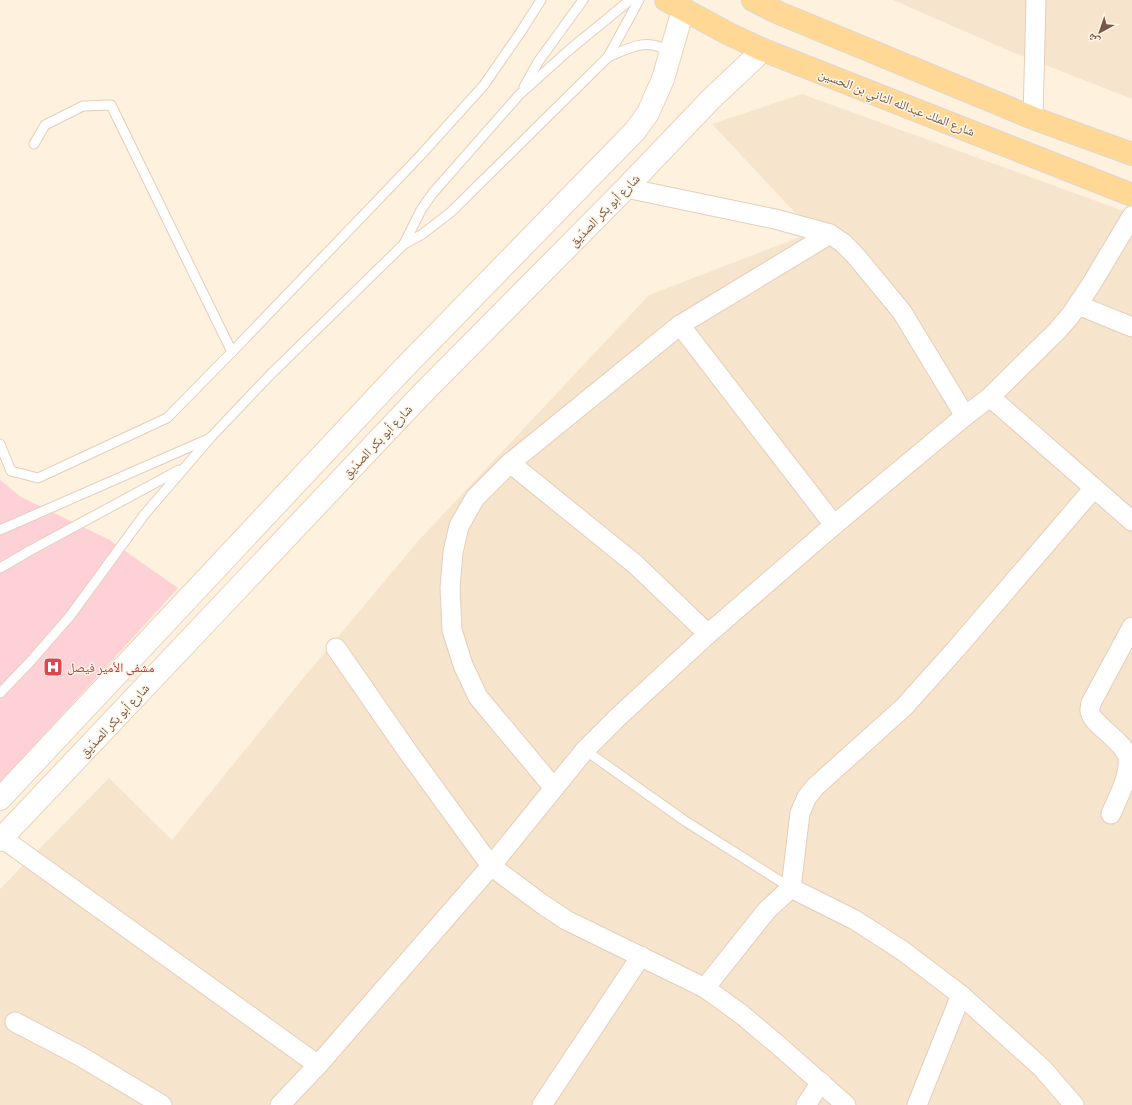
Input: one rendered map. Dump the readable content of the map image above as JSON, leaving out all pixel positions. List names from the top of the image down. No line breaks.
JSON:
{"streets":{"main road":["شارع الملك عبدالله الثاني بن الحسين"],"street":["شارع أبو بكر الصدّيق"]},"crossings":[["شارع الملك عبدالله الثاني بن الحسين","شارع أبو بكر الصدّيق"]],"places":{"hospital":["مشفى الأمير فيصل"]},"north":"bottom left"}
